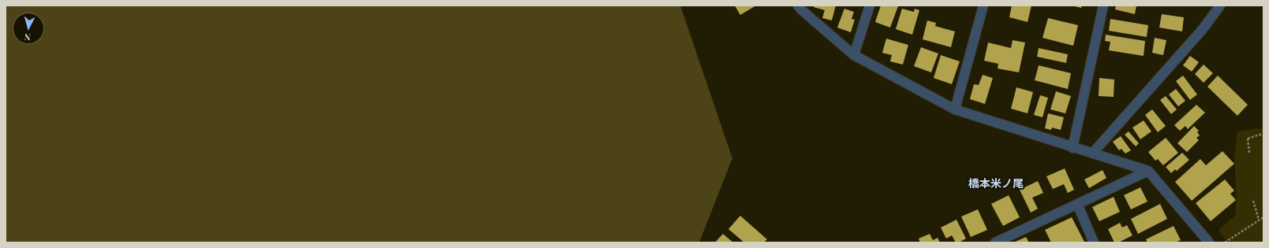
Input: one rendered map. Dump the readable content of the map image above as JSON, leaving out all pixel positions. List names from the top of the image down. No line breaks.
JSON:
{"districts":["橋本米ノ尾"],"north":"bottom"}
